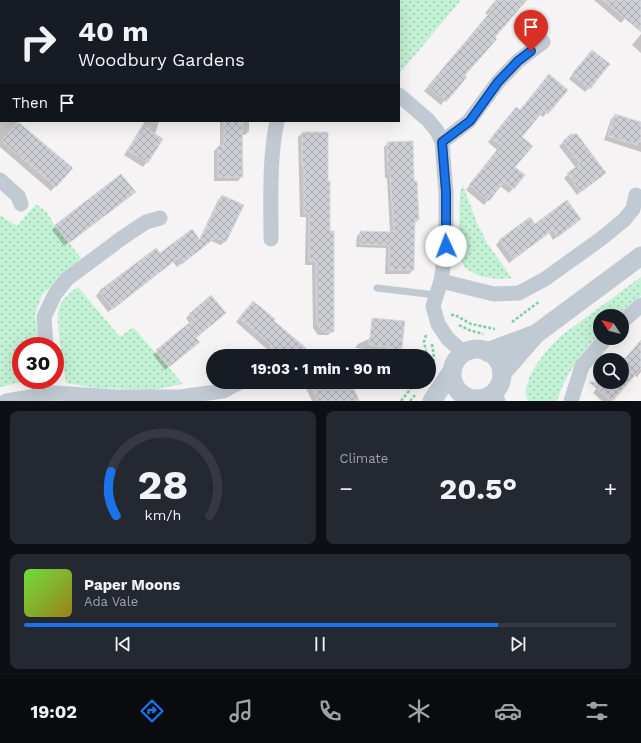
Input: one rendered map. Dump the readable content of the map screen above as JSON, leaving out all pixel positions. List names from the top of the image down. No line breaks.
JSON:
{"north":"top left","page":{"turn":["40 m","Woodbury Gardens"],"then":"Then","limit":"30","trip":"19:03 · 1 min · 90 m","tile":"Climate","heat":["−","20.5°","+"],"song":["Paper Moons","Ada Vale"],"tabs":"19:02","gauge":["28","km/h"]}}
